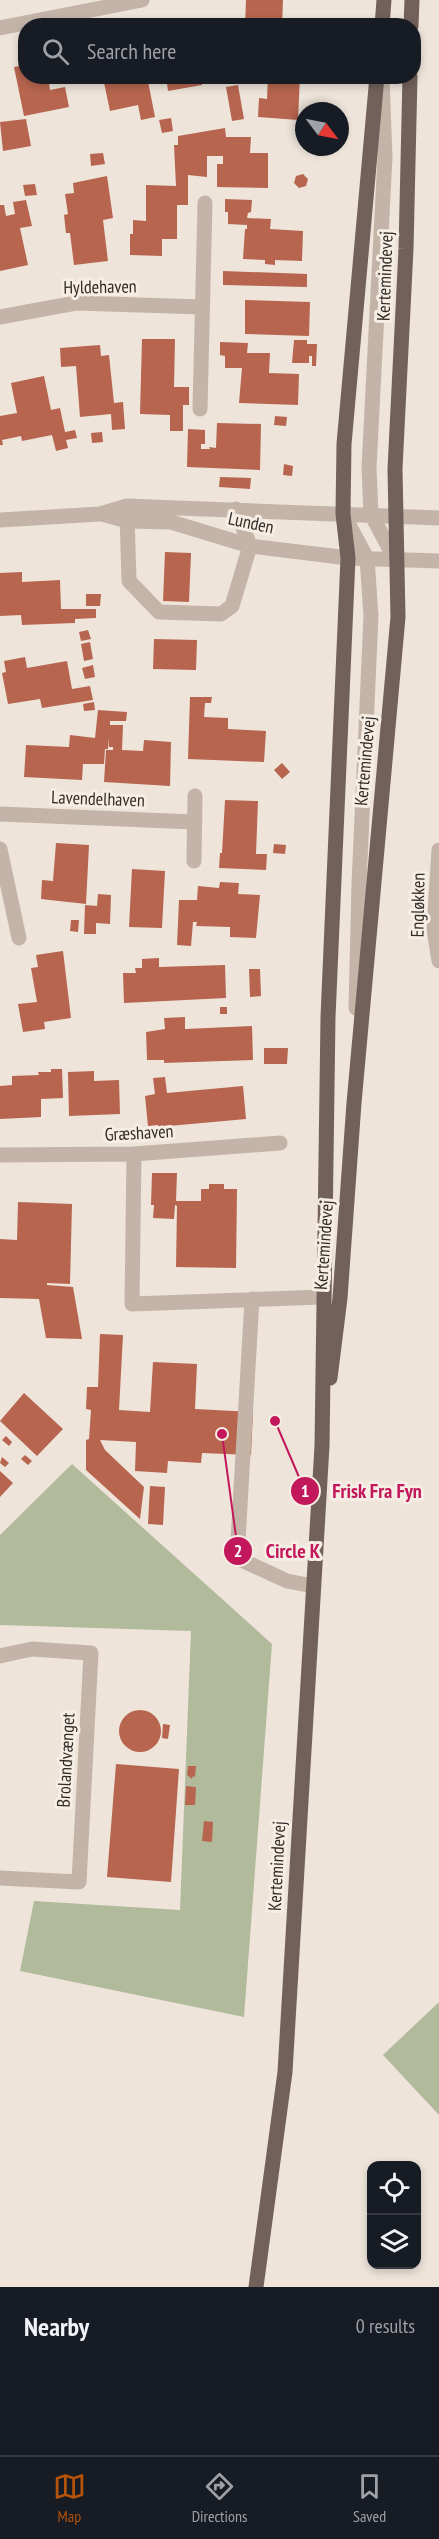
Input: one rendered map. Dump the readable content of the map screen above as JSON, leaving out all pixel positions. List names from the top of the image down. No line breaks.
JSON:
{"streets":{"main road":["Kertemindevej"],"street":["Hyldehaven","Lunden","Lavendelhaven","Engløkken","Græshaven","Brolandvænget"]},"crossings":[["Kertemindevej","Lunden"]],"places":["Frisk Fra Fyn","Circle K"],"north":"bottom right","page":{"search":"Search here","heading":["Nearby","0 results"],"nav":["Map","Directions","Saved"]}}
